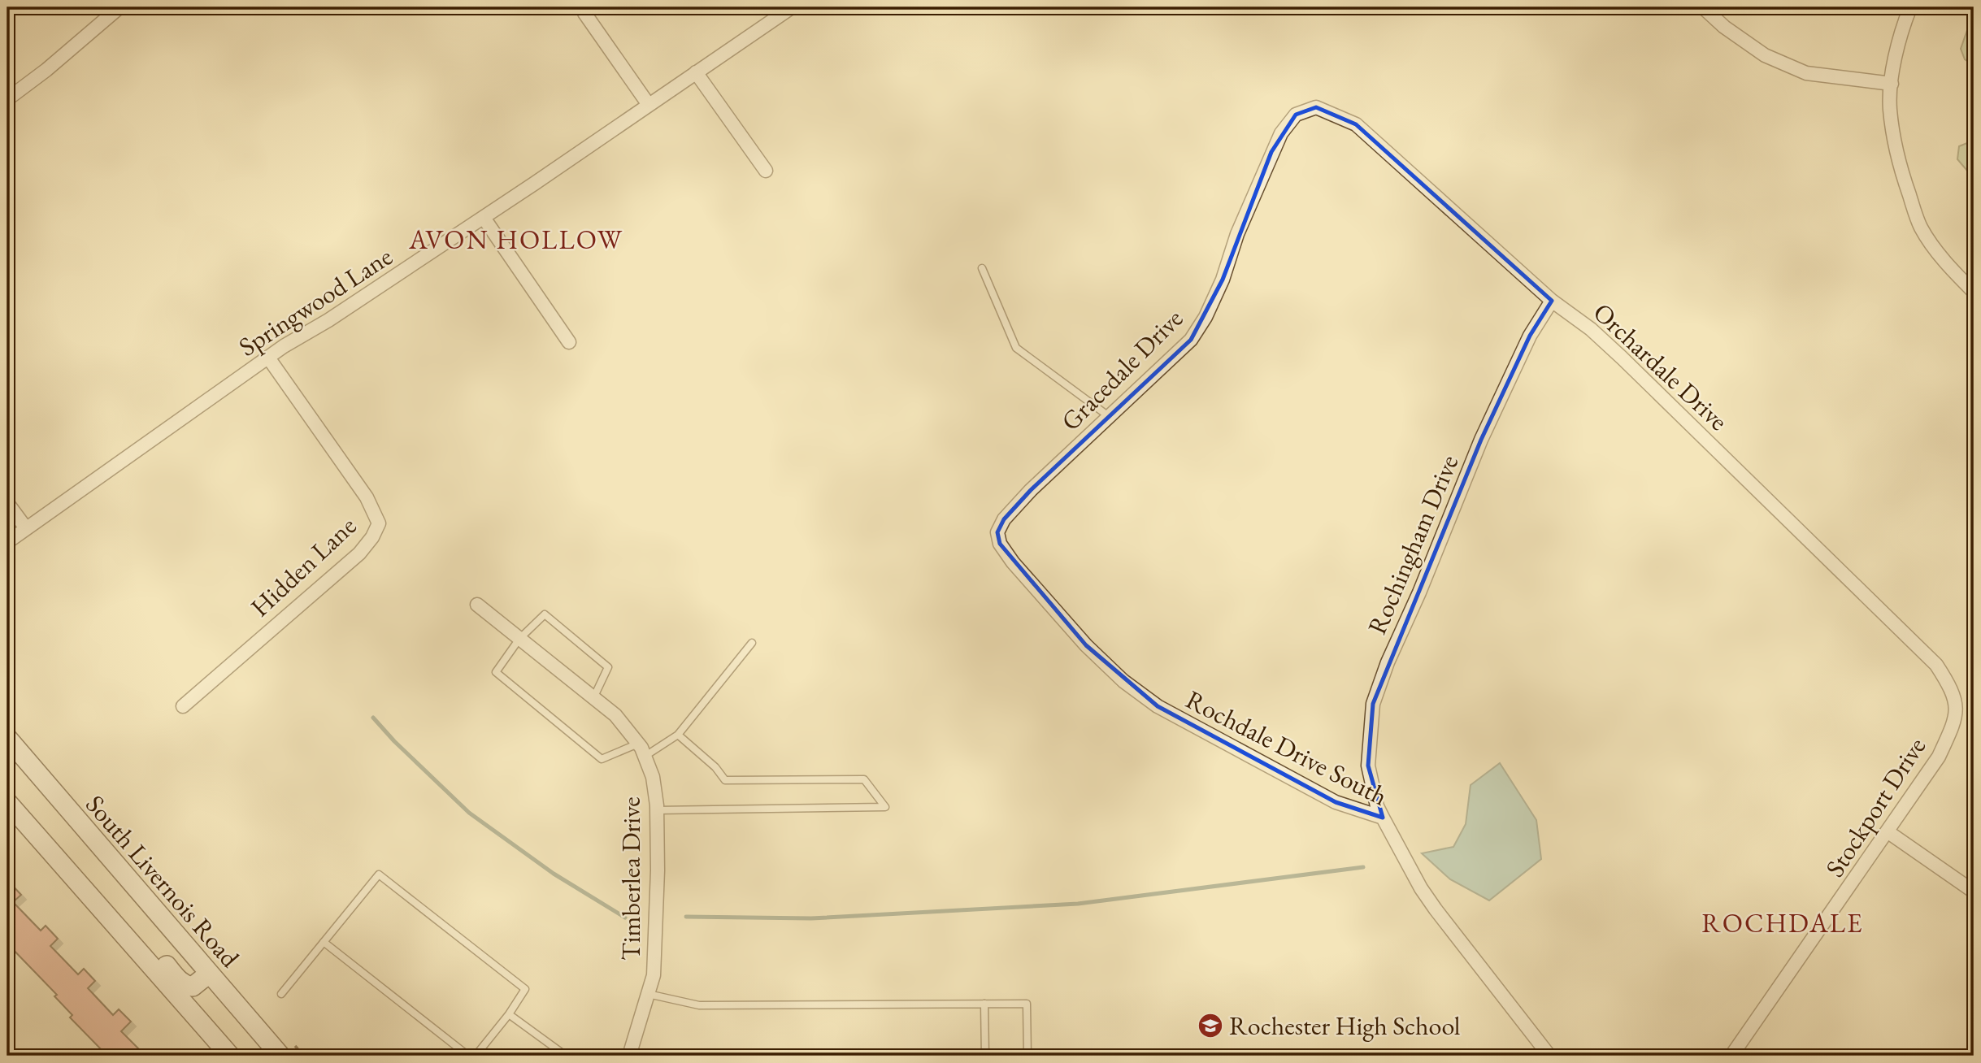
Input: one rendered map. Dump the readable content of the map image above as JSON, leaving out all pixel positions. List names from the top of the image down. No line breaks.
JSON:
{"streets":{"main road":["South Livernois Road"],"street":["Springwood Lane","Orchardale Drive","Gracedale Drive","Rochingham Drive","Hidden Lane","Rochdale Drive South","Stockport Drive","Timberlea Drive"]},"crossings":[["Springwood Lane","Hidden Lane"],["Orchardale Drive","Gracedale Drive"],["Orchardale Drive","Rochingham Drive"],["Orchardale Drive","Stockport Drive"],["Gracedale Drive","Rochdale Drive South"],["Rochingham Drive","Rochdale Drive South"]],"districts":["AVON HOLLOW","ROCHDALE"],"places":{"school or university":["Rochester High School"]}}
